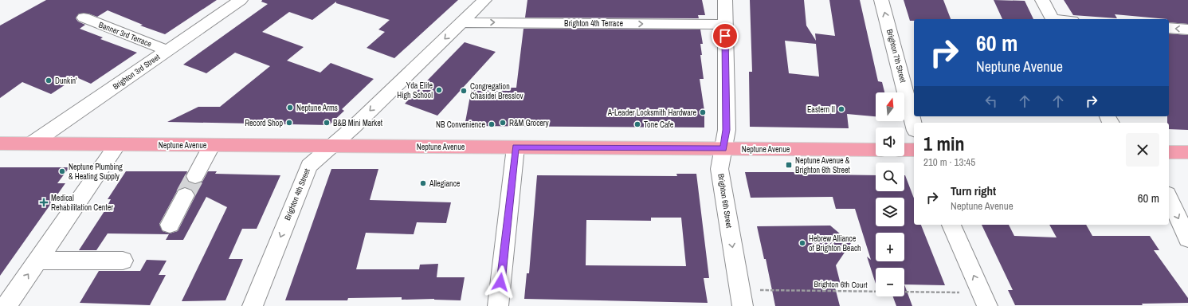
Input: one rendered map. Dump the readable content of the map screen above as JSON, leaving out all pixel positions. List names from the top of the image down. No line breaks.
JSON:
{"streets":{"main road":["Neptune Avenue"],"street":["Brighton 4th Terrace","Banner 3rd Terrace","Brighton 7th Street","Brighton 3rd Street","Brighton 4th Street","Brighton 6th Street"],"path":["Brighton 6th Court"]},"crossings":[["Brighton 4th Terrace","Brighton 4th Street"],["Brighton 4th Terrace","Brighton 6th Street"],["Banner 3rd Terrace","Brighton 3rd Street"],["Brighton 3rd Street","Neptune Avenue"],["Neptune Avenue","Brighton 4th Street"],["Neptune Avenue","Brighton 6th Street"]],"one_way":["Brighton 4th Terrace","Brighton 7th Street","Brighton 4th Street","Brighton 6th Street"],"places":{"other":["Dunkin'","Yda Elite High School","Congregation Chasidei Bresslov","Neptune Arms","Eastern II","A-Leader Locksmith Hardware","Record Shop","B&B Mini Market","R&M Grocery","NB Convenience","Tone Cafe","Neptune Plumbing & Heating Supply","Allegiance","Hebrew Alliance of Brighton Beach"],"transit":["Neptune Avenue & Brighton 6th Street"],"health":["Medical Rehabilitation Center"]},"north":"top","page":{"turn":["60 m","Neptune Avenue"],"map_buttons":["+","−"],"heading":["1 min","210 m · 13:45"],"list":[{"name":"Turn right","note":"Neptune Avenue","value":"60 m"}]}}
